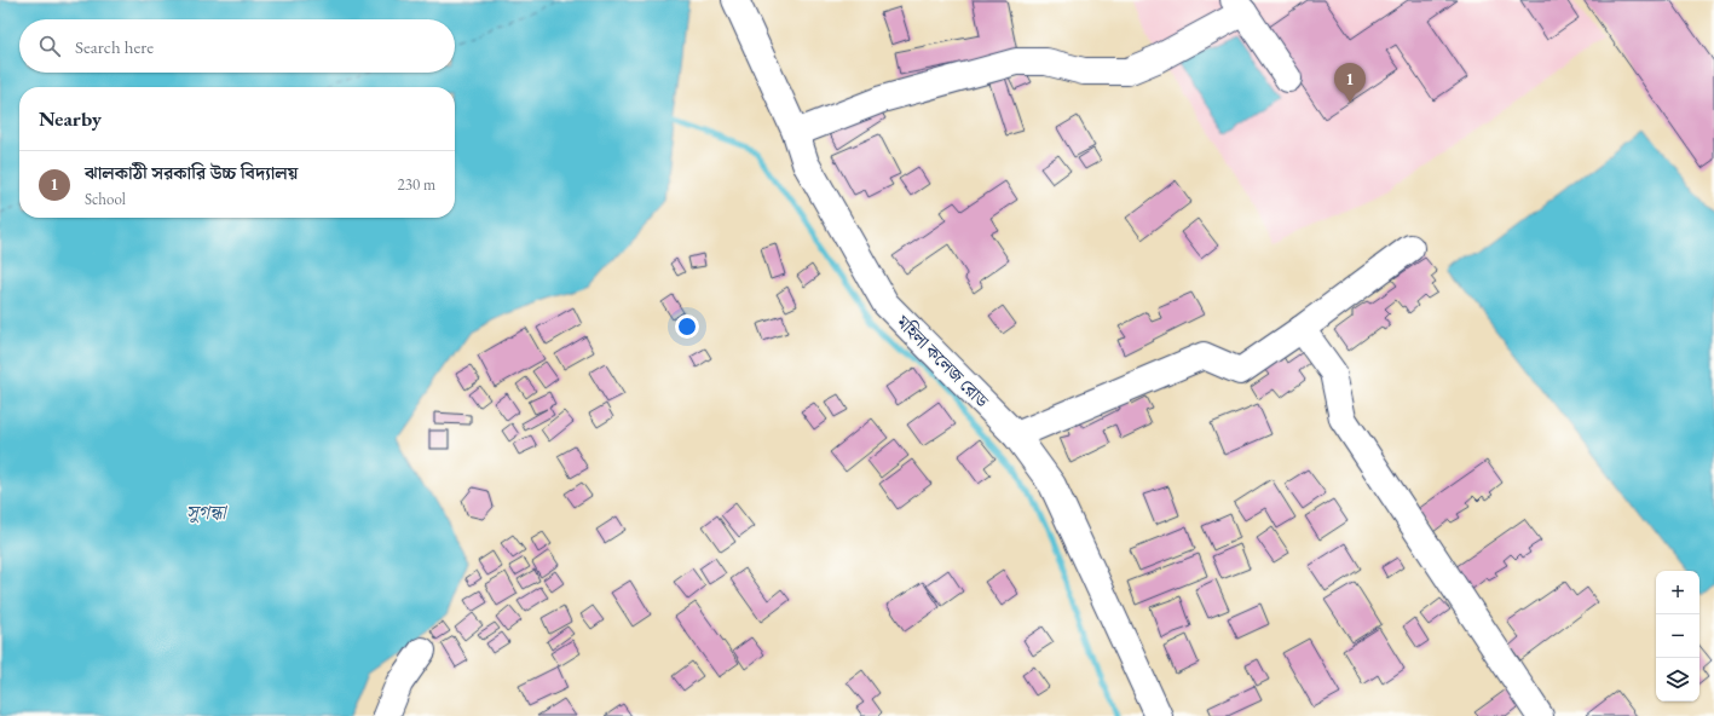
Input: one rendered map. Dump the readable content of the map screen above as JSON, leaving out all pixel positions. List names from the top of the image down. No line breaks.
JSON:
{"streets":{"street":["মহিলা কলেজ রোড"]},"water":["সুগন্ধা"],"page":{"search":"Search here","pins":"1","heading":"Nearby","list":[{"mark":"1","name":"ঝালকাঠী সরকারি উচ্চ বিদ্যালয়","note":"School","value":"230 m"}],"map_buttons":["+","−"]}}
